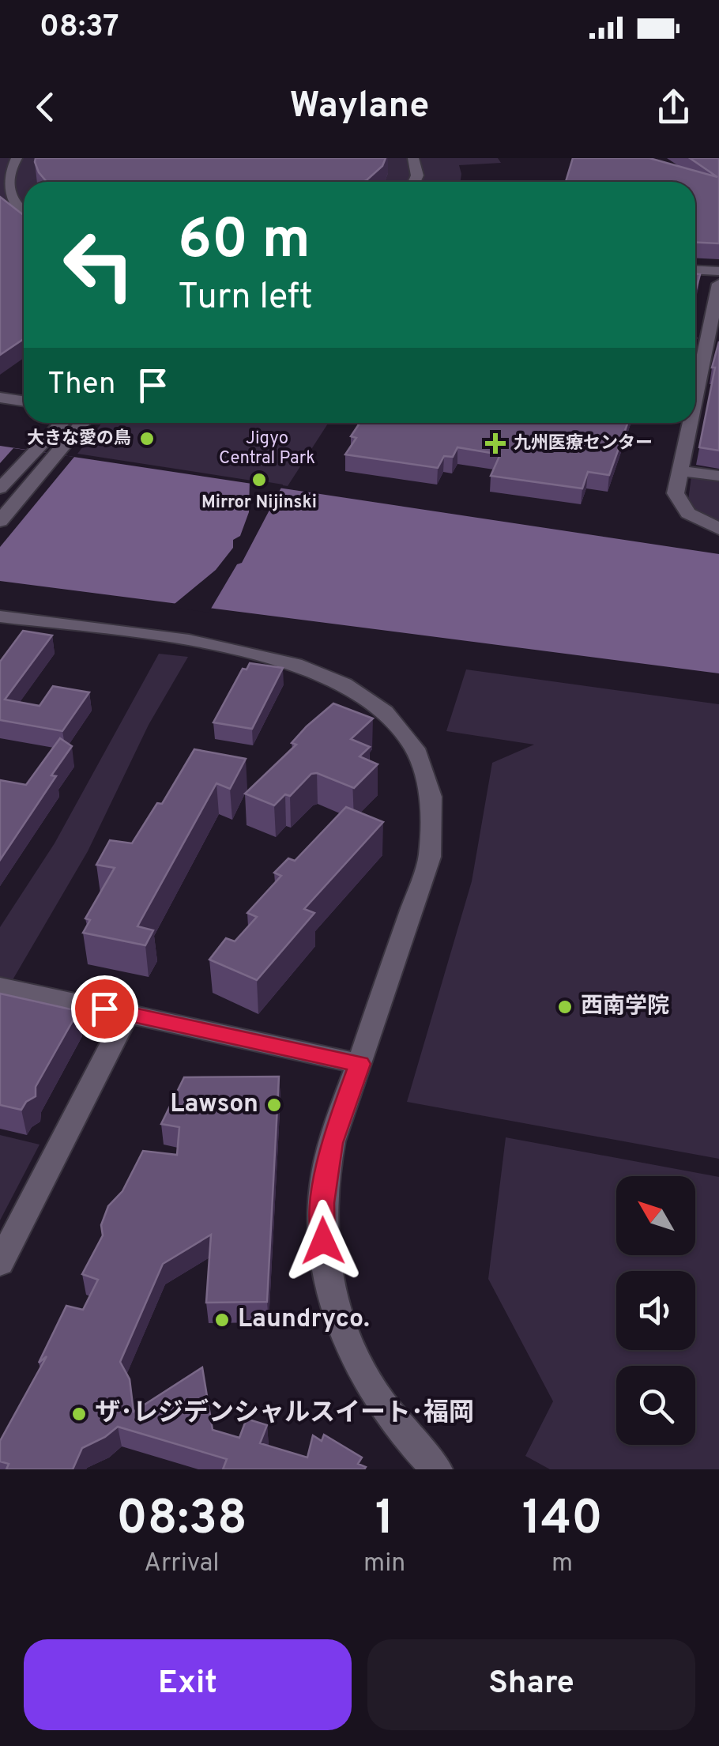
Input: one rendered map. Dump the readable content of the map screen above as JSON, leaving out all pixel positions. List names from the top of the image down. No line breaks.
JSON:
{"parks":["Jigyo Central Park"],"places":{"other":["大きな愛の鳥","Mirror Nijinski","西南学院","Lawson","Laundryco.","ザ･レジデンシャルスイート･福岡"],"health":["九州医療センター"]},"north":"top left","page":{"status":"08:37","header":"Waylane","turn":["60 m","Turn left"],"then":"Then","eta":["08:38","Arrival","1","min","140","m"],"buttons":["Exit","Share"]}}
